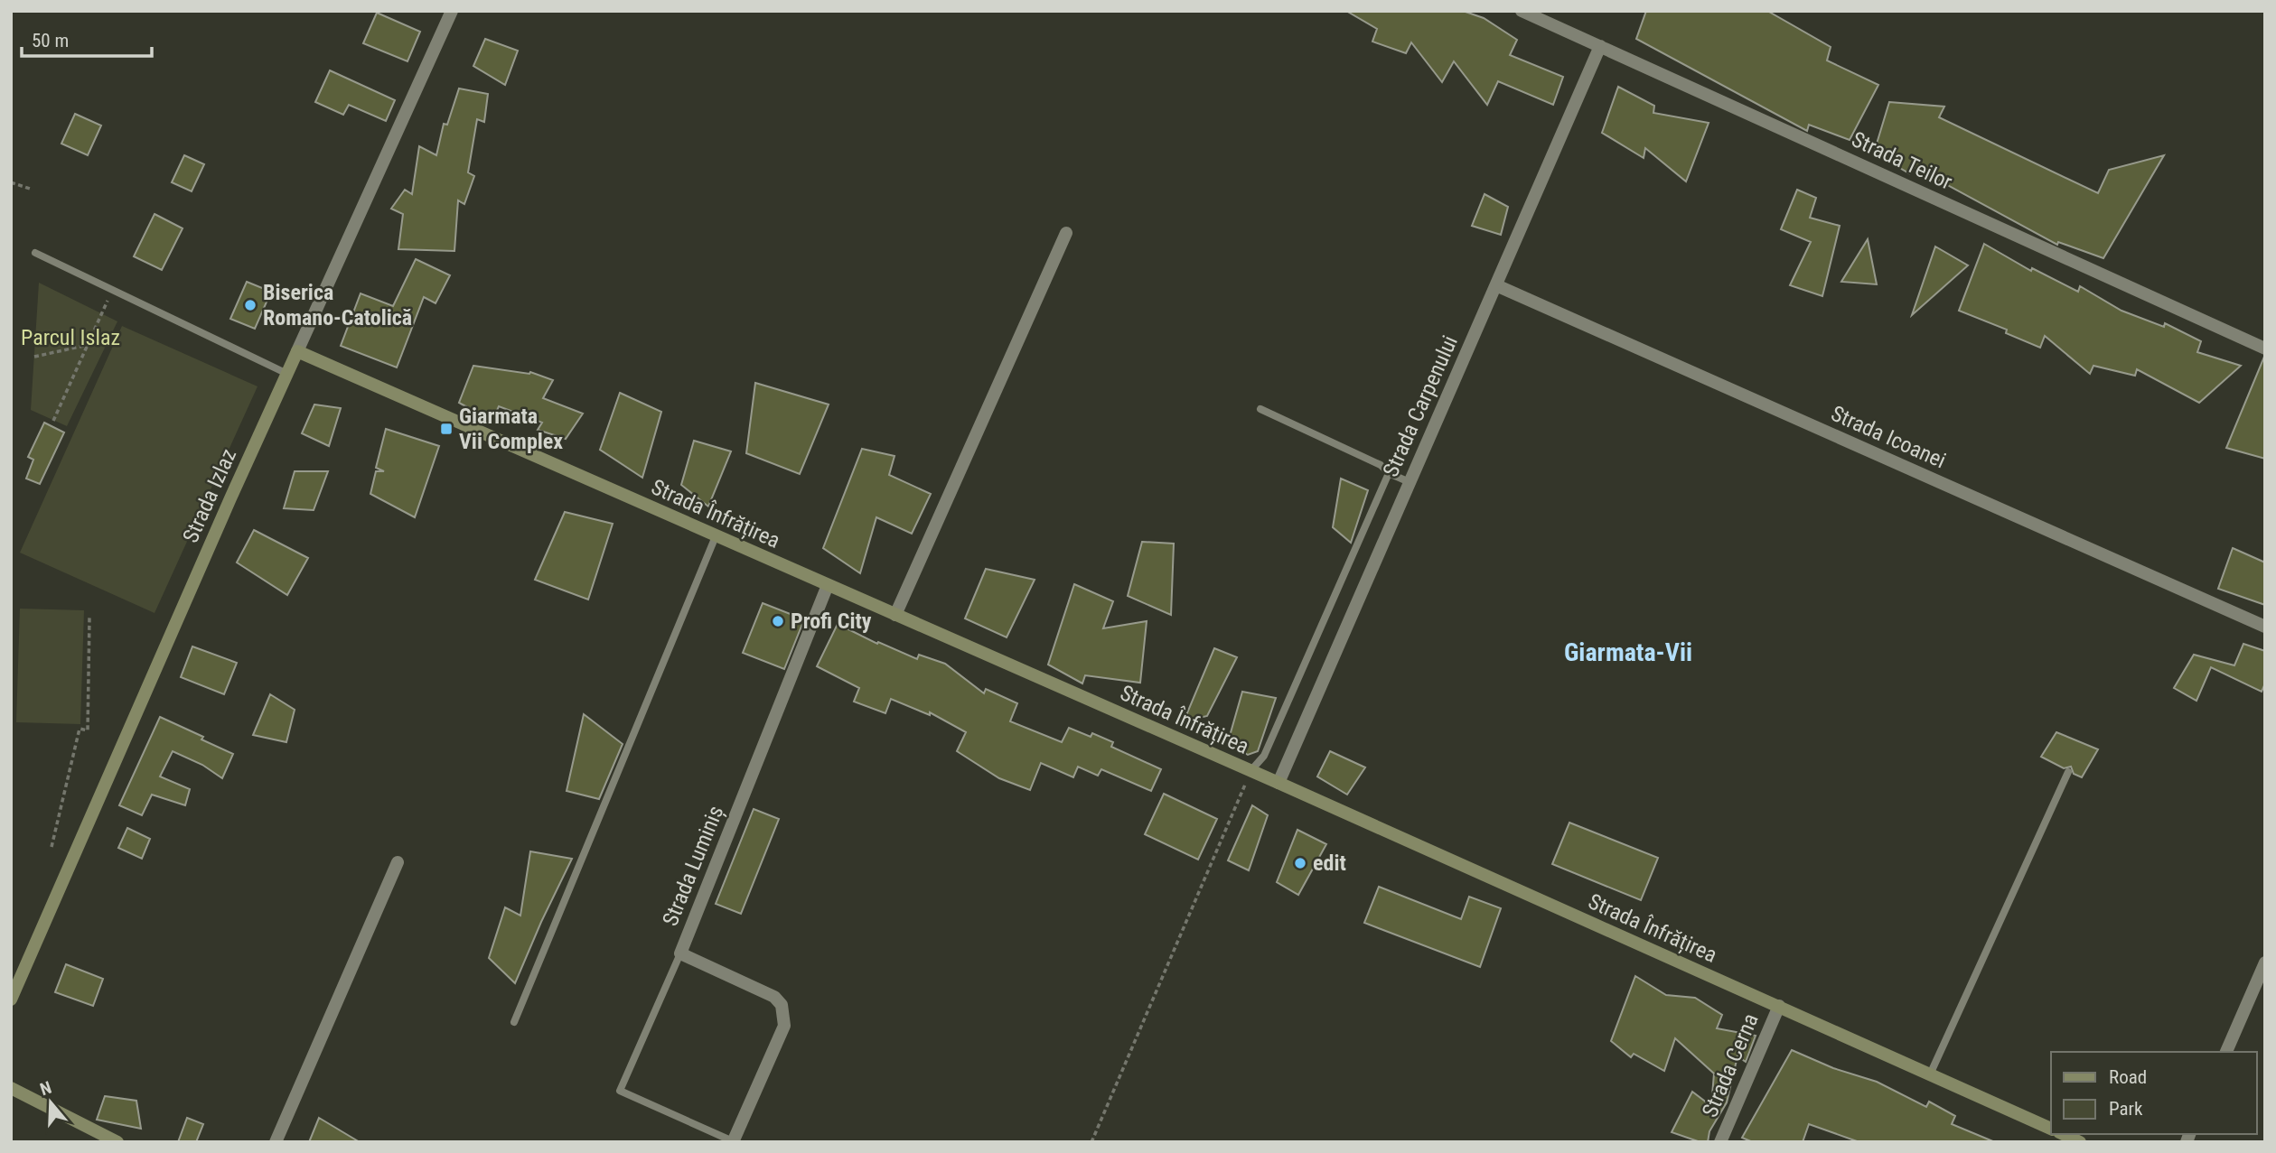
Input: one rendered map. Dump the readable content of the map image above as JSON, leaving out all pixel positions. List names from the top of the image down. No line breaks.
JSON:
{"streets":{"street":["Strada Teilor","Strada Carpenului","Strada Icoanei","Strada Izlaz","Strada Înfrățirea","Strada Luminiș","Strada Cerna"]},"crossings":[["Strada Teilor","Strada Carpenului"],["Strada Carpenului","Strada Icoanei"],["Strada Carpenului","Strada Înfrățirea"],["Strada Izlaz","Strada Înfrățirea"],["Strada Înfrățirea","Strada Luminiș"],["Strada Înfrățirea","Strada Cerna"]],"districts":["Giarmata-Vii"],"parks":["Parcul Islaz"],"places":{"other":["Biserica Romano-Catolică","Profi City","edit"],"transit":["Giarmata Vii Complex"]},"legend":["Road","Park"],"scale_bar":"50 m","north":"top"}
